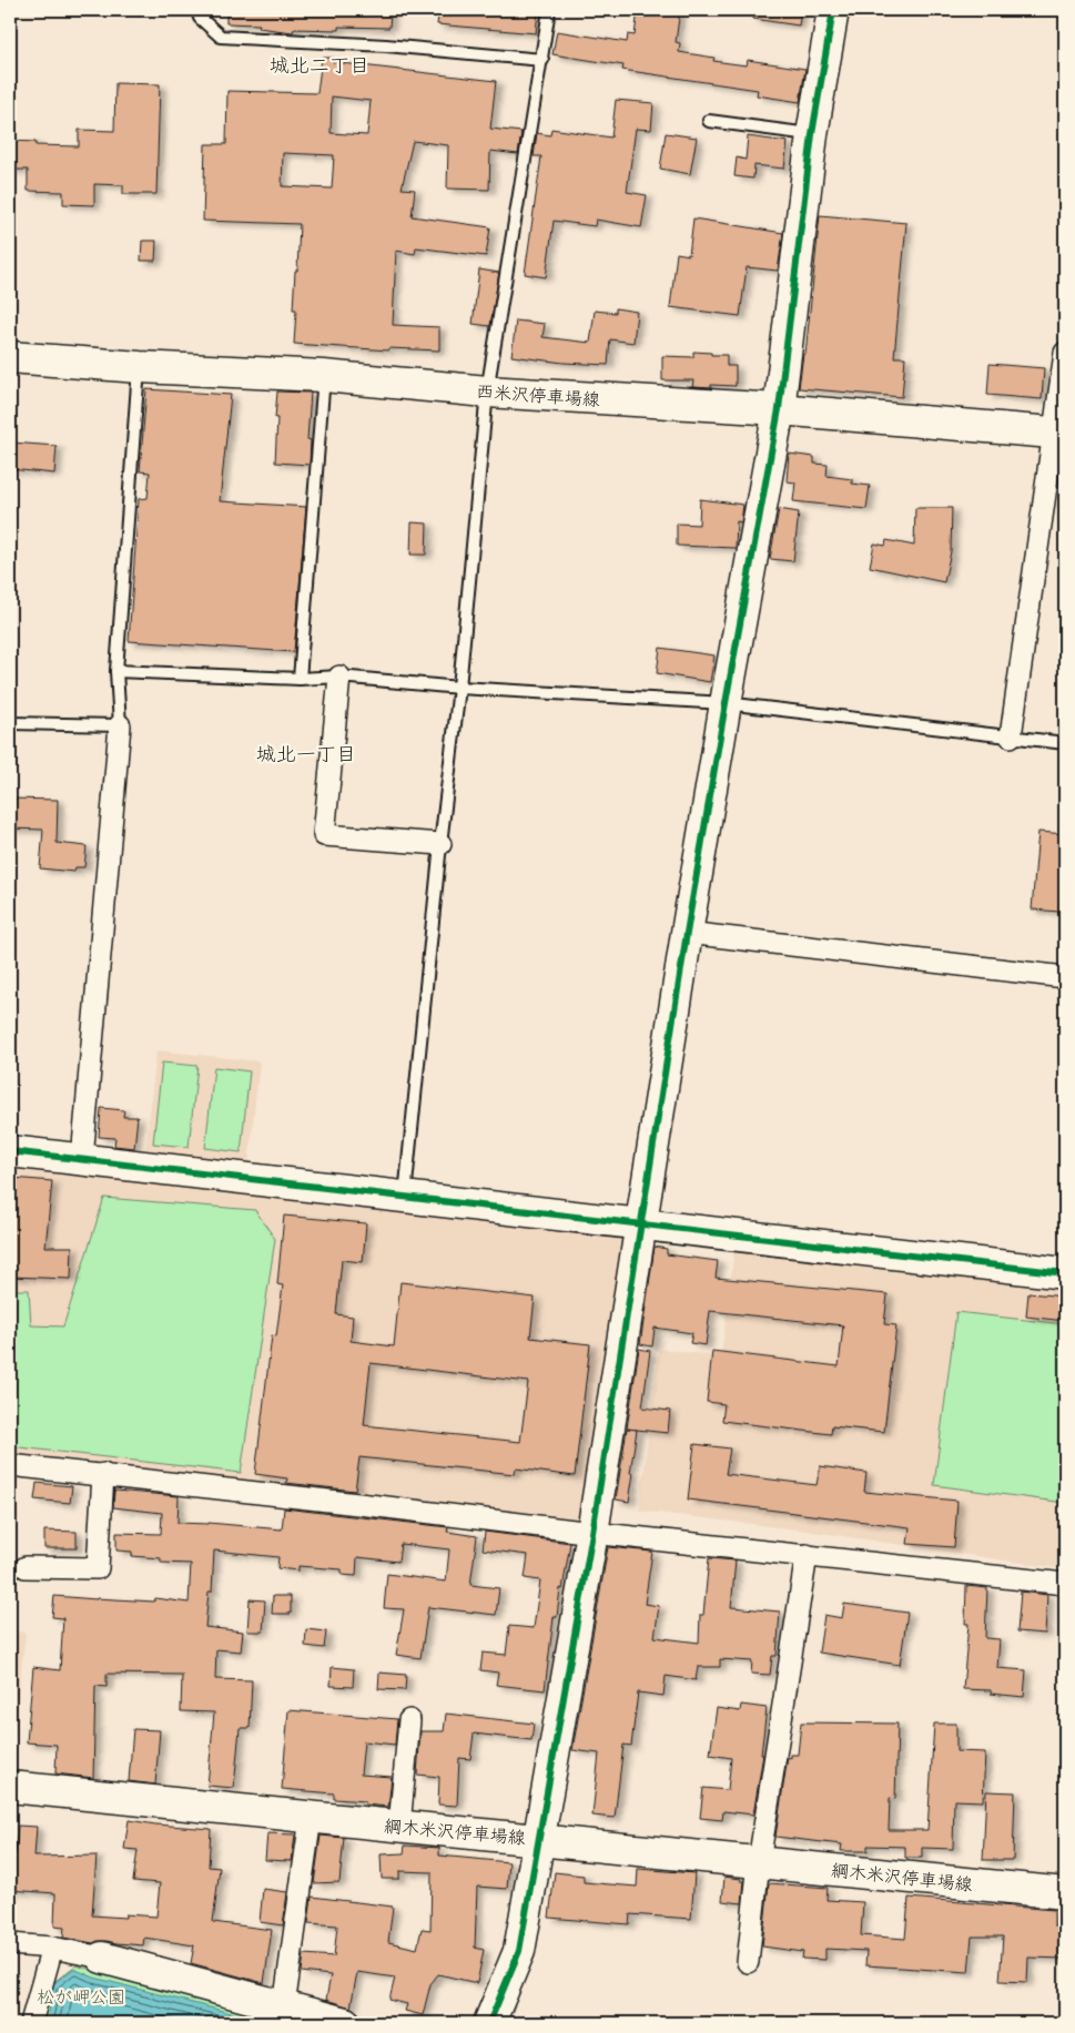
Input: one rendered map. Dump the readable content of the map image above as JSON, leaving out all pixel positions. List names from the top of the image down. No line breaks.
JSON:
{"streets":{"street":["西米沢停車場線","綱木米沢停車場線"]},"districts":["城北二丁目","城北一丁目"],"parks":["松が岬公園"]}
